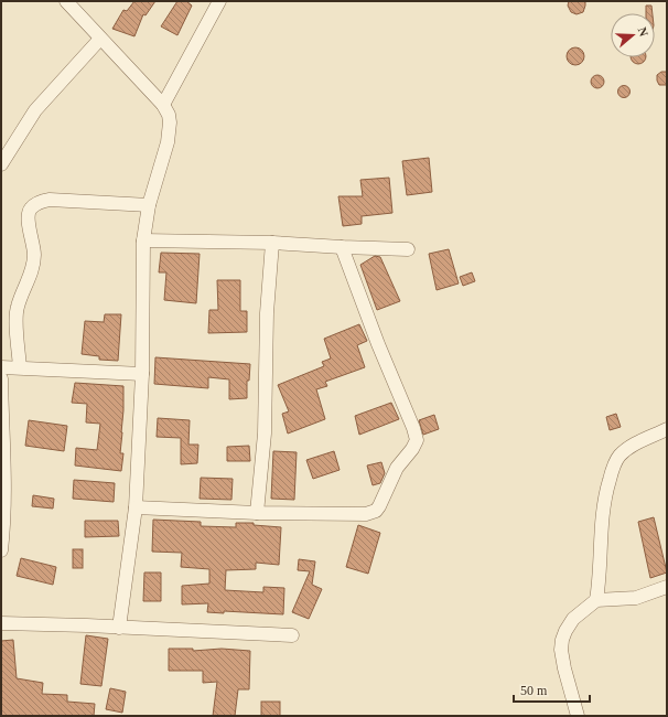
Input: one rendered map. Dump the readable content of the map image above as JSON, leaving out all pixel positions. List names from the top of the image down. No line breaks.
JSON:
{"scale_bar":"50 m","north":"right"}
